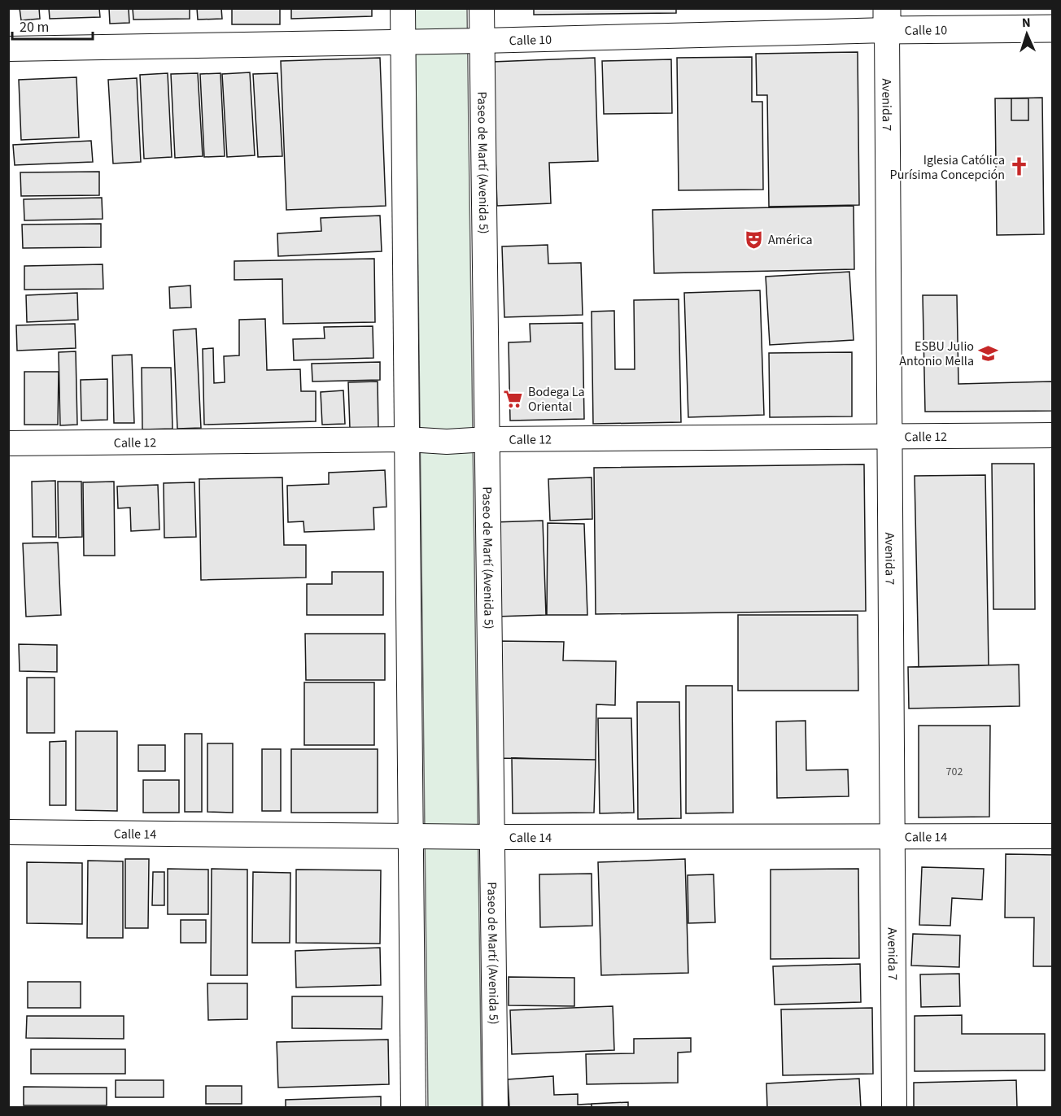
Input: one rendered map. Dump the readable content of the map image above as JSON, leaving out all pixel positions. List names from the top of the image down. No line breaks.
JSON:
{"streets":{"street":["Calle 10","Avenida 7","Paseo de Martí (Avenida 5)","Calle 12","Calle 14"]},"crossings":[["Calle 10","Avenida 7"],["Calle 10","Paseo de Martí (Avenida 5)"],["Avenida 7","Calle 12"],["Avenida 7","Calle 14"],["Paseo de Martí (Avenida 5)","Calle 12"],["Paseo de Martí (Avenida 5)","Calle 14"]],"places":{"church":["Iglesia Católica Purísima Concepción"],"theatre":["América"],"school or university":["ESBU Julio Antonio Mella"],"supermarket":["Bodega La Oriental"]},"house_numbers":["702"],"scale_bar":"20 m","north":"top"}
